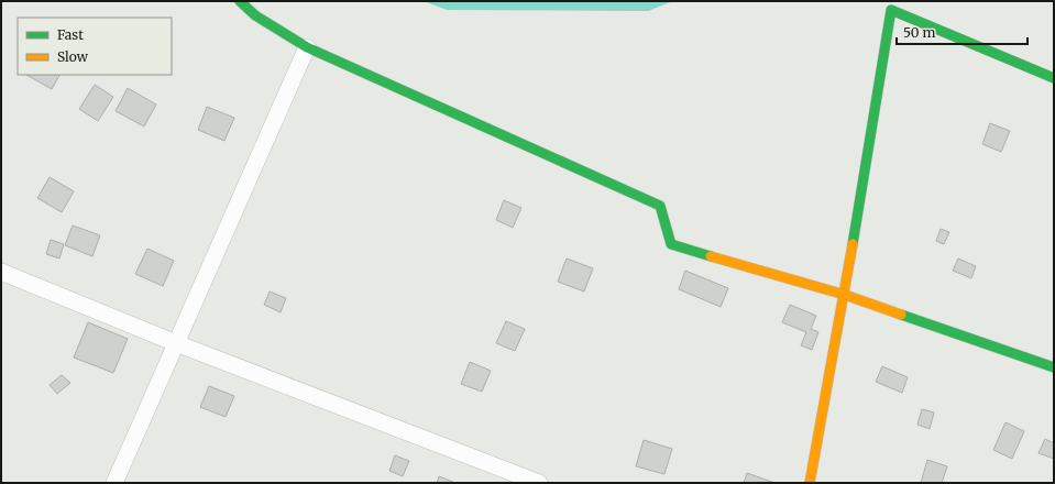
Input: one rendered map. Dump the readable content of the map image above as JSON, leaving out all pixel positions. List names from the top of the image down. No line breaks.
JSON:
{"legend":["Fast","Slow"],"scale_bar":"50 m"}
